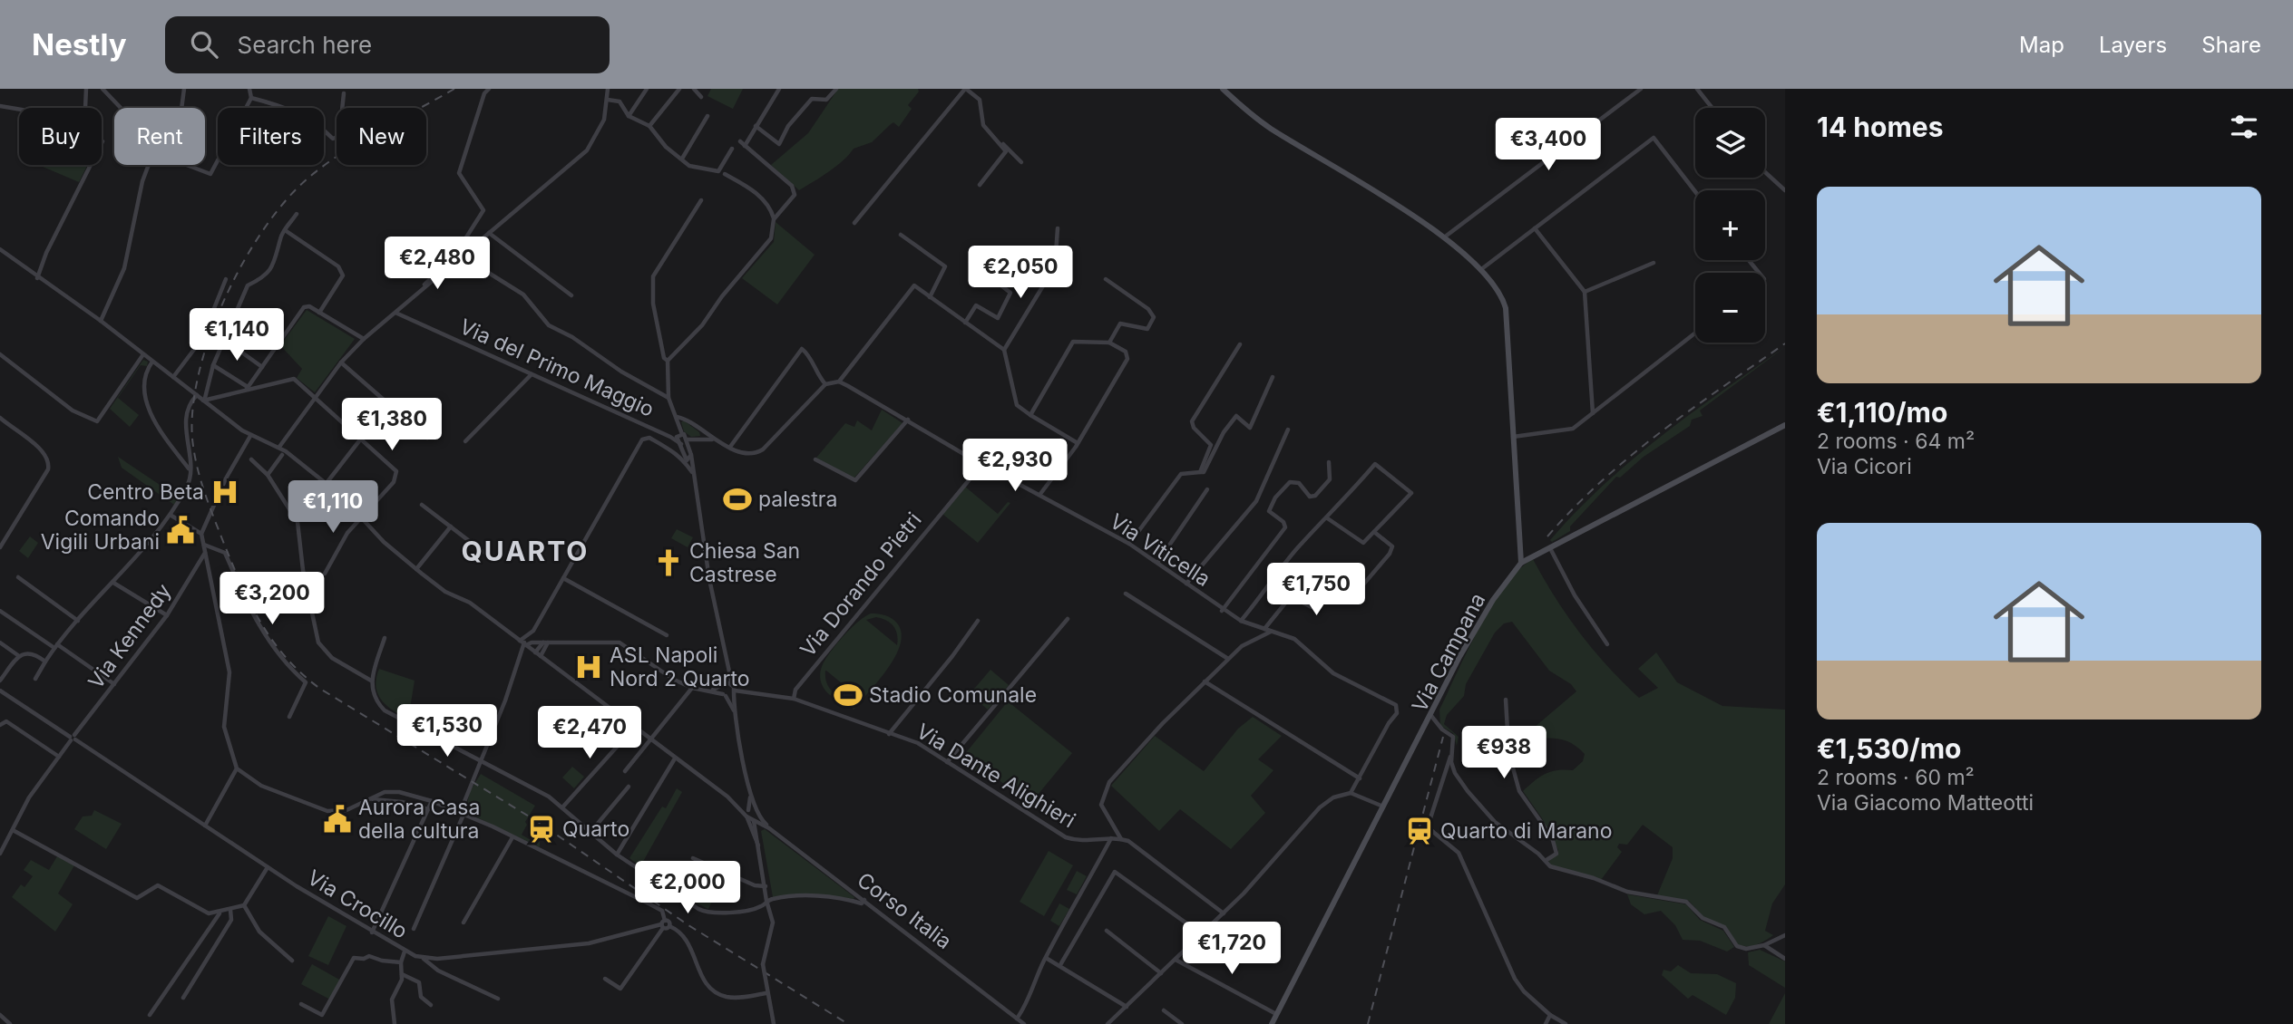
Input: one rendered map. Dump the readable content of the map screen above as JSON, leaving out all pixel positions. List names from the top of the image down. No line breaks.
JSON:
{"streets":{"main road":["Via Campana"],"street":["Via del Primo Maggio","Via Viticella","Via Dorando Pietri","Via Kennedy","Via Dante Alighieri","Via Crocillo","Corso Italia"]},"crossings":[["Via Viticella","Via Dorando Pietri"],["Via Dorando Pietri","Via Dante Alighieri"],["Via Kennedy","Via Crocillo"]],"districts":["QUARTO"],"places":{"hospital":["Centro Beta","ASL Napoli Nord 2 Quarto"],"sports":["palestra","Stadio Comunale"],"public building":["Comando Vigili Urbani","Aurora Casa della cultura"],"church":["Chiesa San Castrese"],"station":["Quarto","Quarto di Marano"]},"page":{"header":"Nestly","search":"Search here","nav":["Map","Layers","Share"],"heading":"14 homes","map_buttons":["+","−"],"chip":["Buy","Rent","Filters","New"],"price":["€3,400","€2,480","€2,050","€1,140","€1,380","€2,930","€1,110","€1,750","€3,200","€1,530","€2,470","€938","€2,000","€1,720"],"list":[{"name":"€1,110/mo","note":"2 rooms · 64 m² · Via Cicori"},{"name":"€1,530/mo","note":"2 rooms · 60 m² · Via Giacomo Matteotti"}]}}
